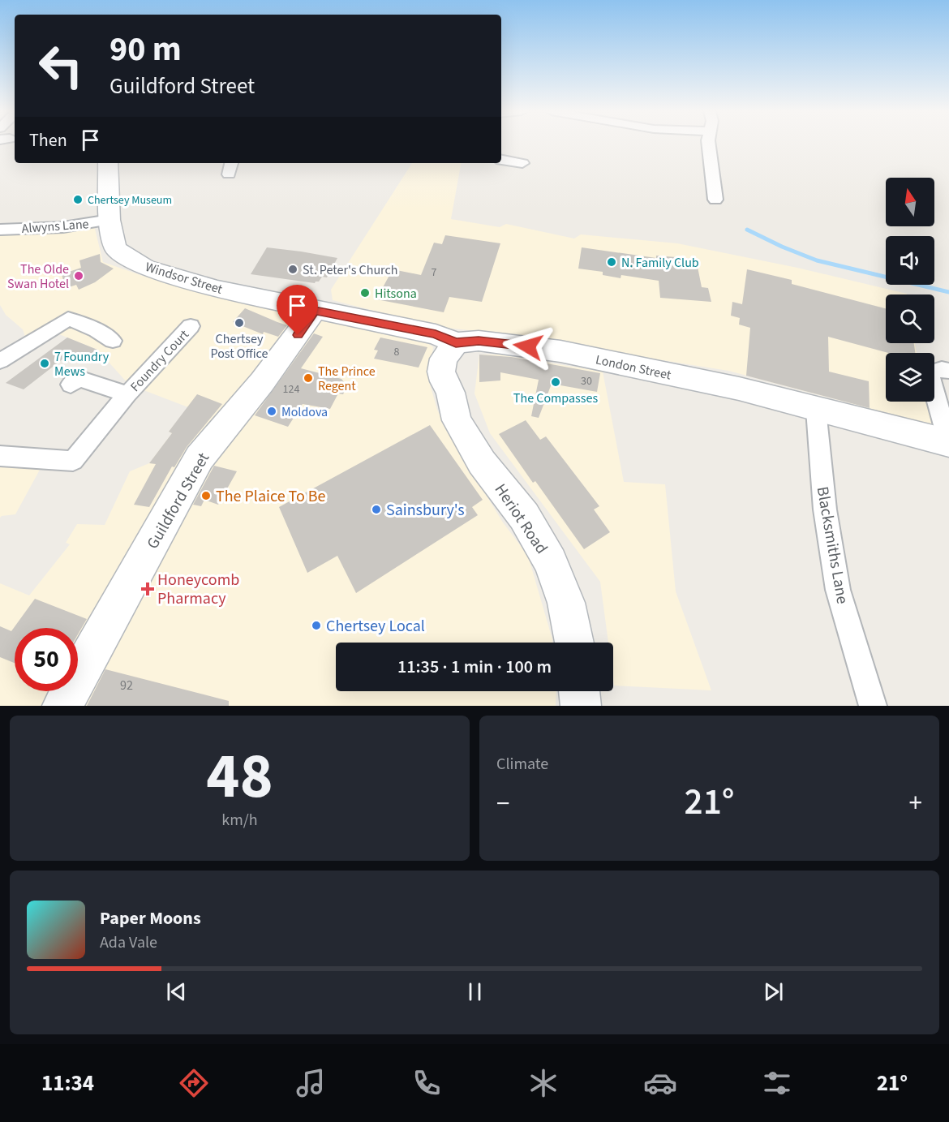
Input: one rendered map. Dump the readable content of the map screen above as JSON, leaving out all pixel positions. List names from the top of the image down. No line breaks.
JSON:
{"streets":{"main road":["Windsor Street","London Street","Guildford Street","Heriot Road"],"street":["Alwyns Lane","Foundry Court","Blacksmiths Lane"]},"crossings":[["Alwyns Lane","Windsor Street"],["Windsor Street","London Street"],["Windsor Street","Guildford Street"],["London Street","Guildford Street"],["London Street","Heriot Road"],["London Street","Blacksmiths Lane"]],"places":{"other":["Chertsey Museum","N. Family Club","St. Peter's Church","The Olde Swan Hotel","Hitsona","Chertsey Post Office","7 Foundry Mews","The Prince Regent","The Compasses","Moldova","The Plaice To Be","Sainsbury's","Chertsey Local"],"health":["Honeycomb Pharmacy"]},"house_numbers":["7","8","30","124","92"],"north":"top","page":{"turn":["90 m","Guildford Street"],"then":"Then","limit":"50","trip":"11:35 · 1 min · 100 m","tile":[["48","km/h"],"Climate"],"heat":["−","21°","+"],"song":["Paper Moons","Ada Vale"],"tabs":["11:34","21°"]}}
